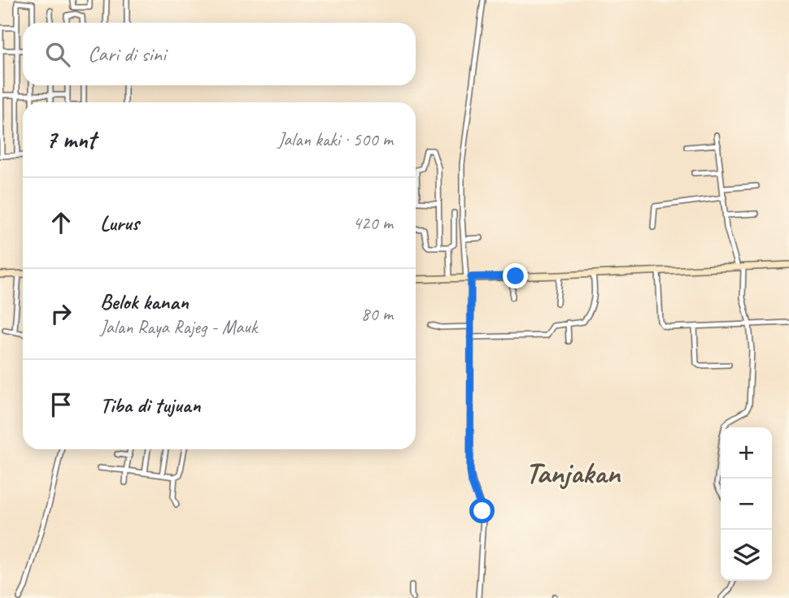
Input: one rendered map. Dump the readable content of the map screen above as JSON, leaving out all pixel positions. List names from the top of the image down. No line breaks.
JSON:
{"districts":["Tanjakan"],"page":{"search":"Cari di sini","heading":["7 mnt","Jalan kaki · 500 m"],"list":[["Lurus","420 m"],["Belok kanan","Jalan Raya Rajeg - Mauk","80 m"],"Tiba di tujuan"],"map_buttons":["+","−"]}}
